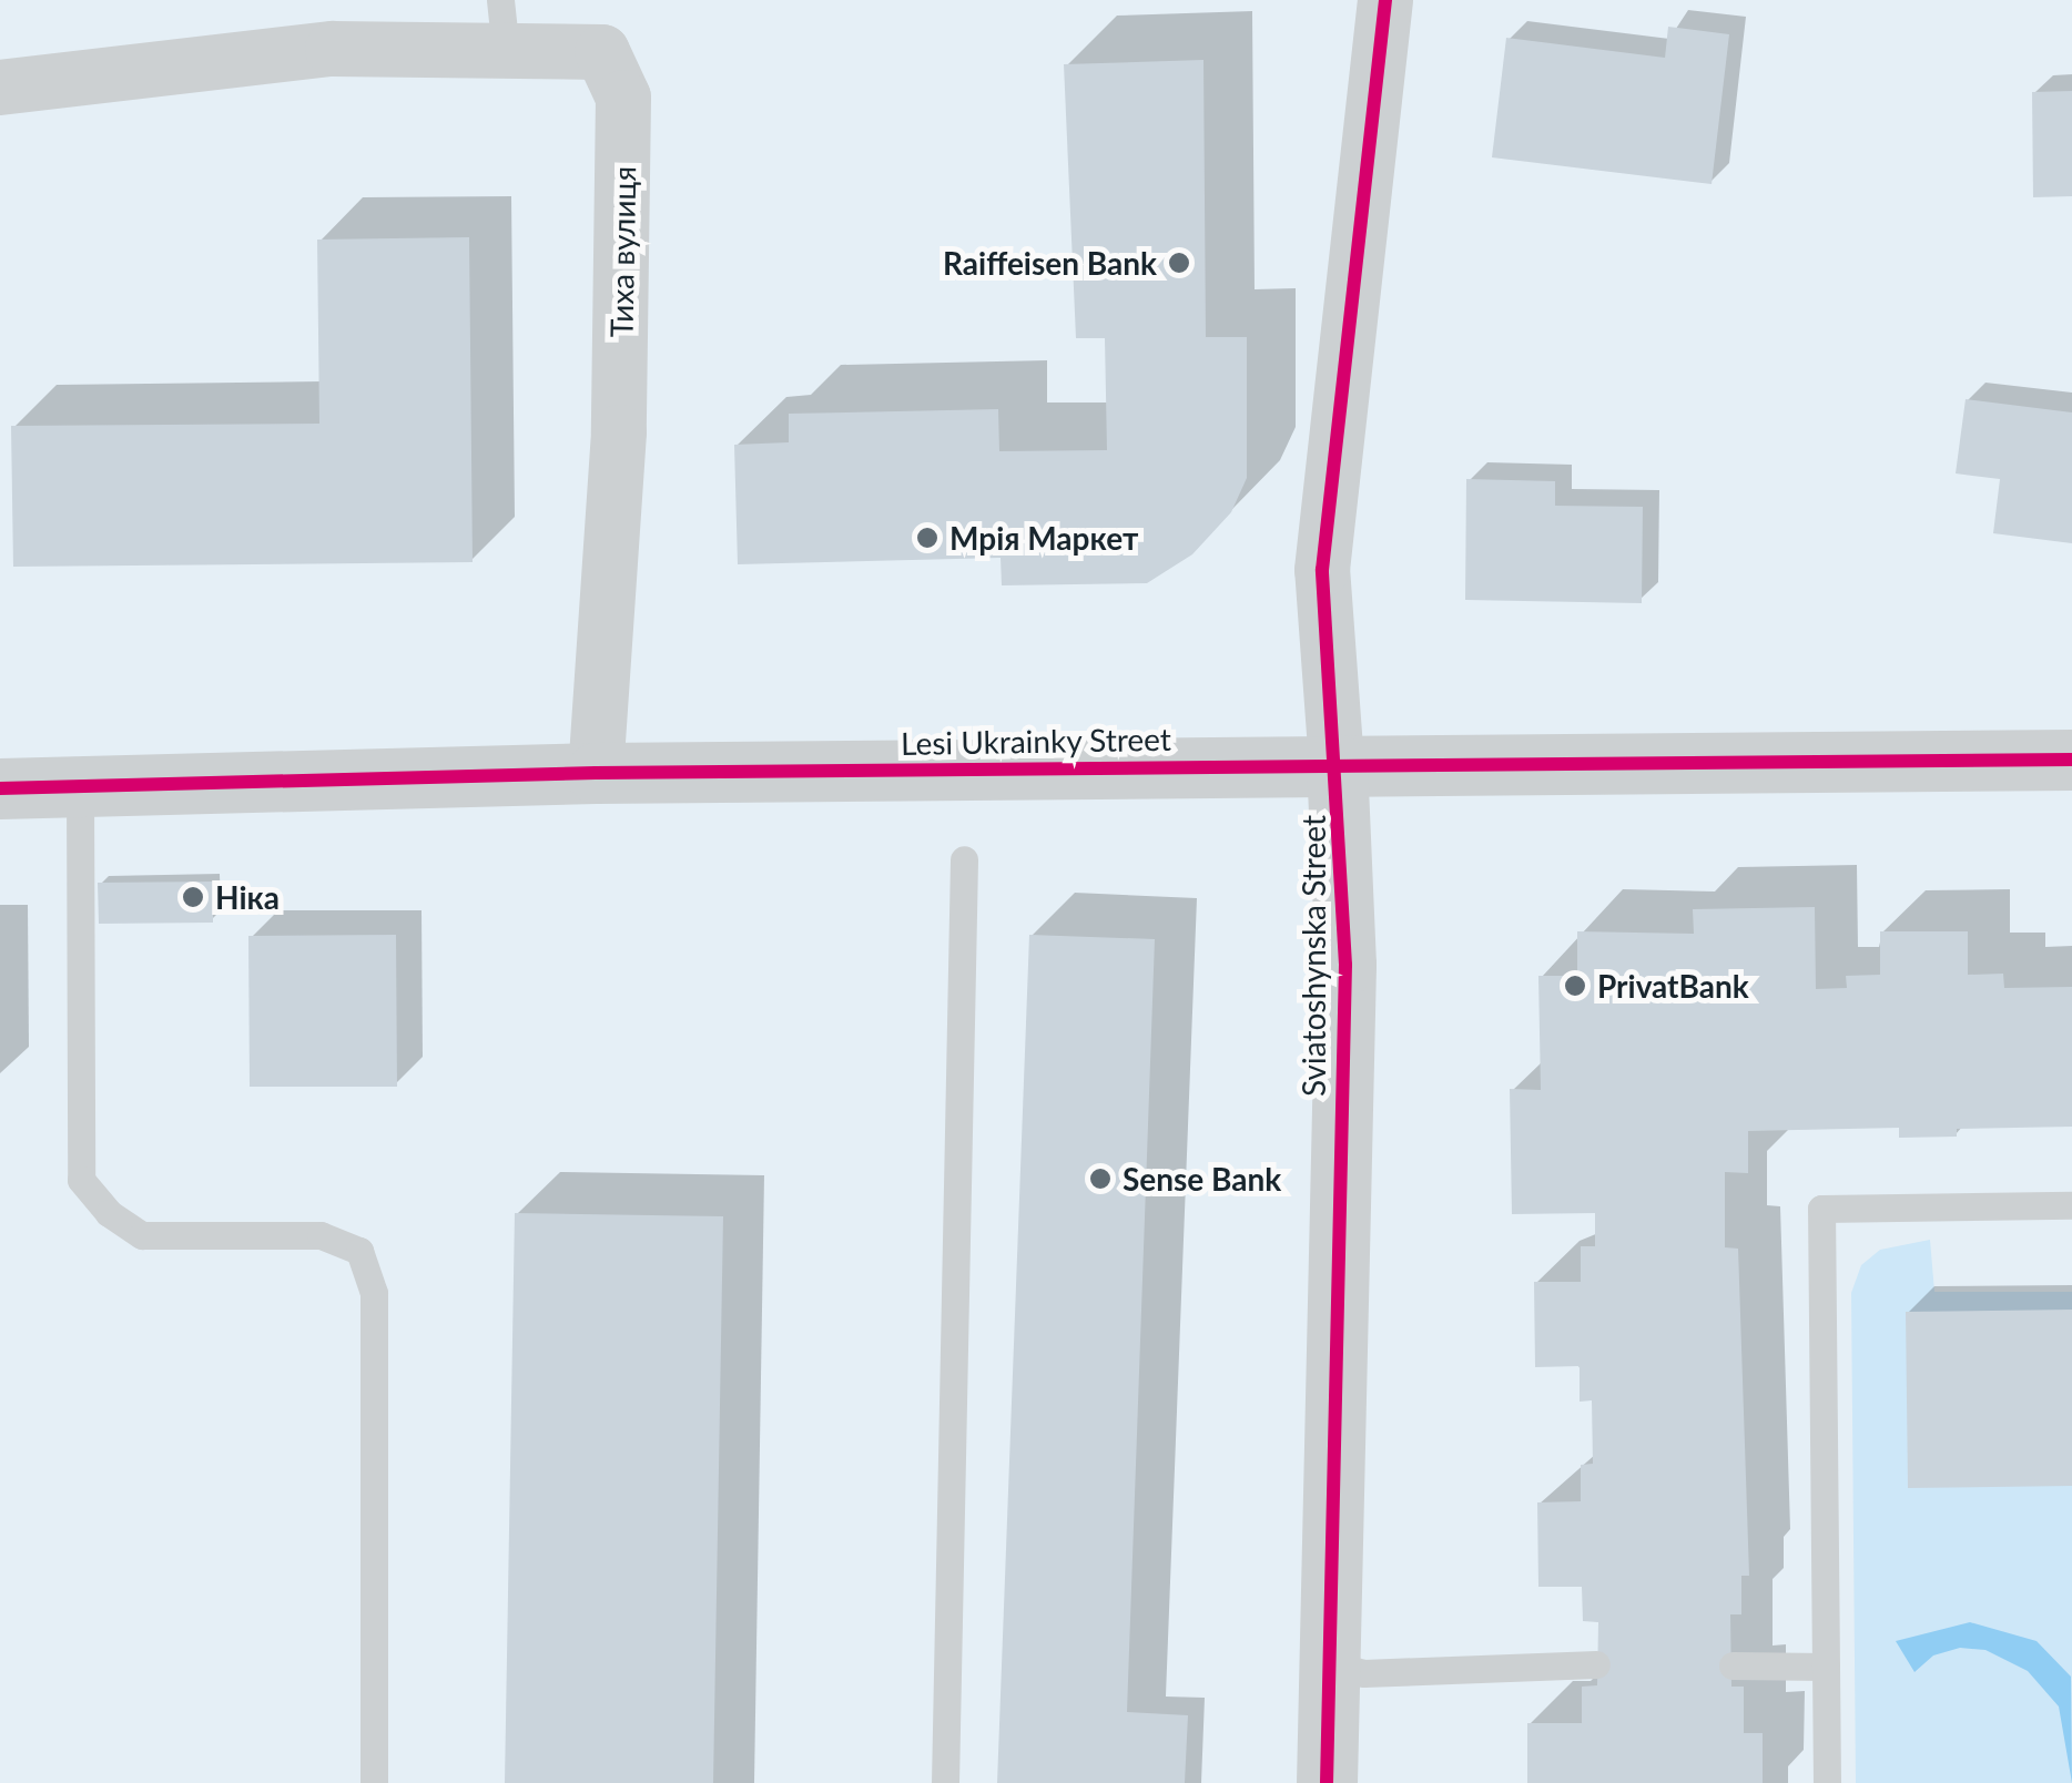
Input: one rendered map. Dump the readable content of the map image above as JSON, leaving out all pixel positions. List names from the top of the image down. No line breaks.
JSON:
{"streets":{"street":["Тиха вулиця","Lesi Ukrainky Street","Sviatoshynska Street"]},"crossings":[["Тиха вулиця","Lesi Ukrainky Street"],["Lesi Ukrainky Street","Sviatoshynska Street"]],"places":["Raiffeisen Bank","Мрія Маркет","Ніка","PrivatBank","Sense Bank"]}
